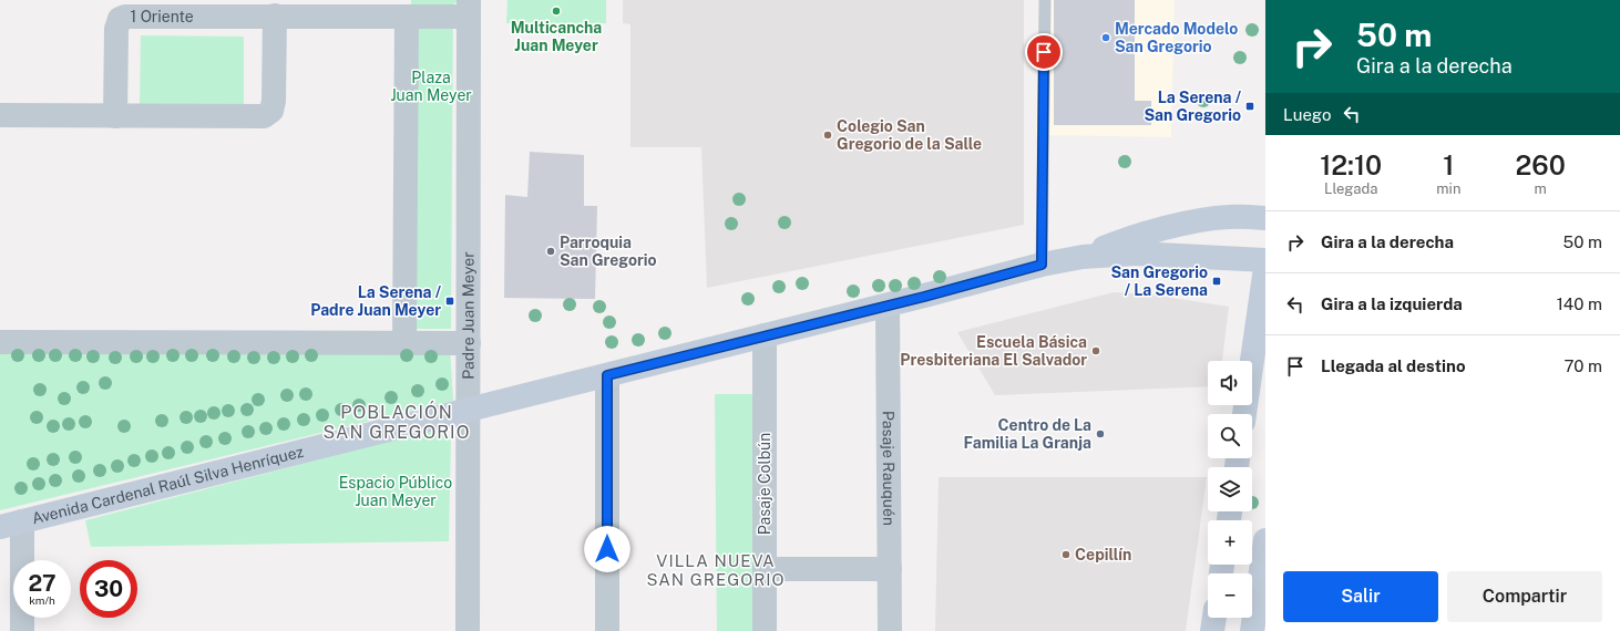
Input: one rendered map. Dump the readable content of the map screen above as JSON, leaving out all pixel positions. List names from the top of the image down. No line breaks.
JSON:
{"streets":{"main road":["Avenida Cardenal Raúl Silva Henríquez"],"street":["1 Oriente","Padre Juan Meyer","Pasaje Rauquén","Pasaje Colbún"]},"crossings":[["1 Oriente","Padre Juan Meyer"],["Padre Juan Meyer","Avenida Cardenal Raúl Silva Henríquez"],["Pasaje Rauquén","Avenida Cardenal Raúl Silva Henríquez"],["Pasaje Colbún","Avenida Cardenal Raúl Silva Henríquez"]],"districts":["POBLACIÓN SAN GREGORIO","VILLA NUEVA SAN GREGORIO"],"parks":["Plaza Juan Meyer","Espacio Público Juan Meyer"],"places":{"other":["Multicancha Juan Meyer","Mercado Modelo San Gregorio","Colegio San Gregorio de la Salle","Parroquia San Gregorio","Escuela Básica Presbiteriana El Salvador","Centro de La Familia La Granja","Cepillín"],"transit":["La Serena / San Gregorio","San Gregorio / La Serena","La Serena / Padre Juan Meyer"]},"page":{"turn":["50 m","Gira a la derecha"],"then":"Luego","eta":["12:10","Llegada","1","min","260","m"],"list":[{"name":"Gira a la derecha","value":"50 m"},{"name":"Gira a la izquierda","value":"140 m"},{"name":"Llegada al destino","value":"70 m"}],"map_buttons":["+","−"],"speed":"27 km/h","limit":"30","buttons":["Salir","Compartir"]}}
